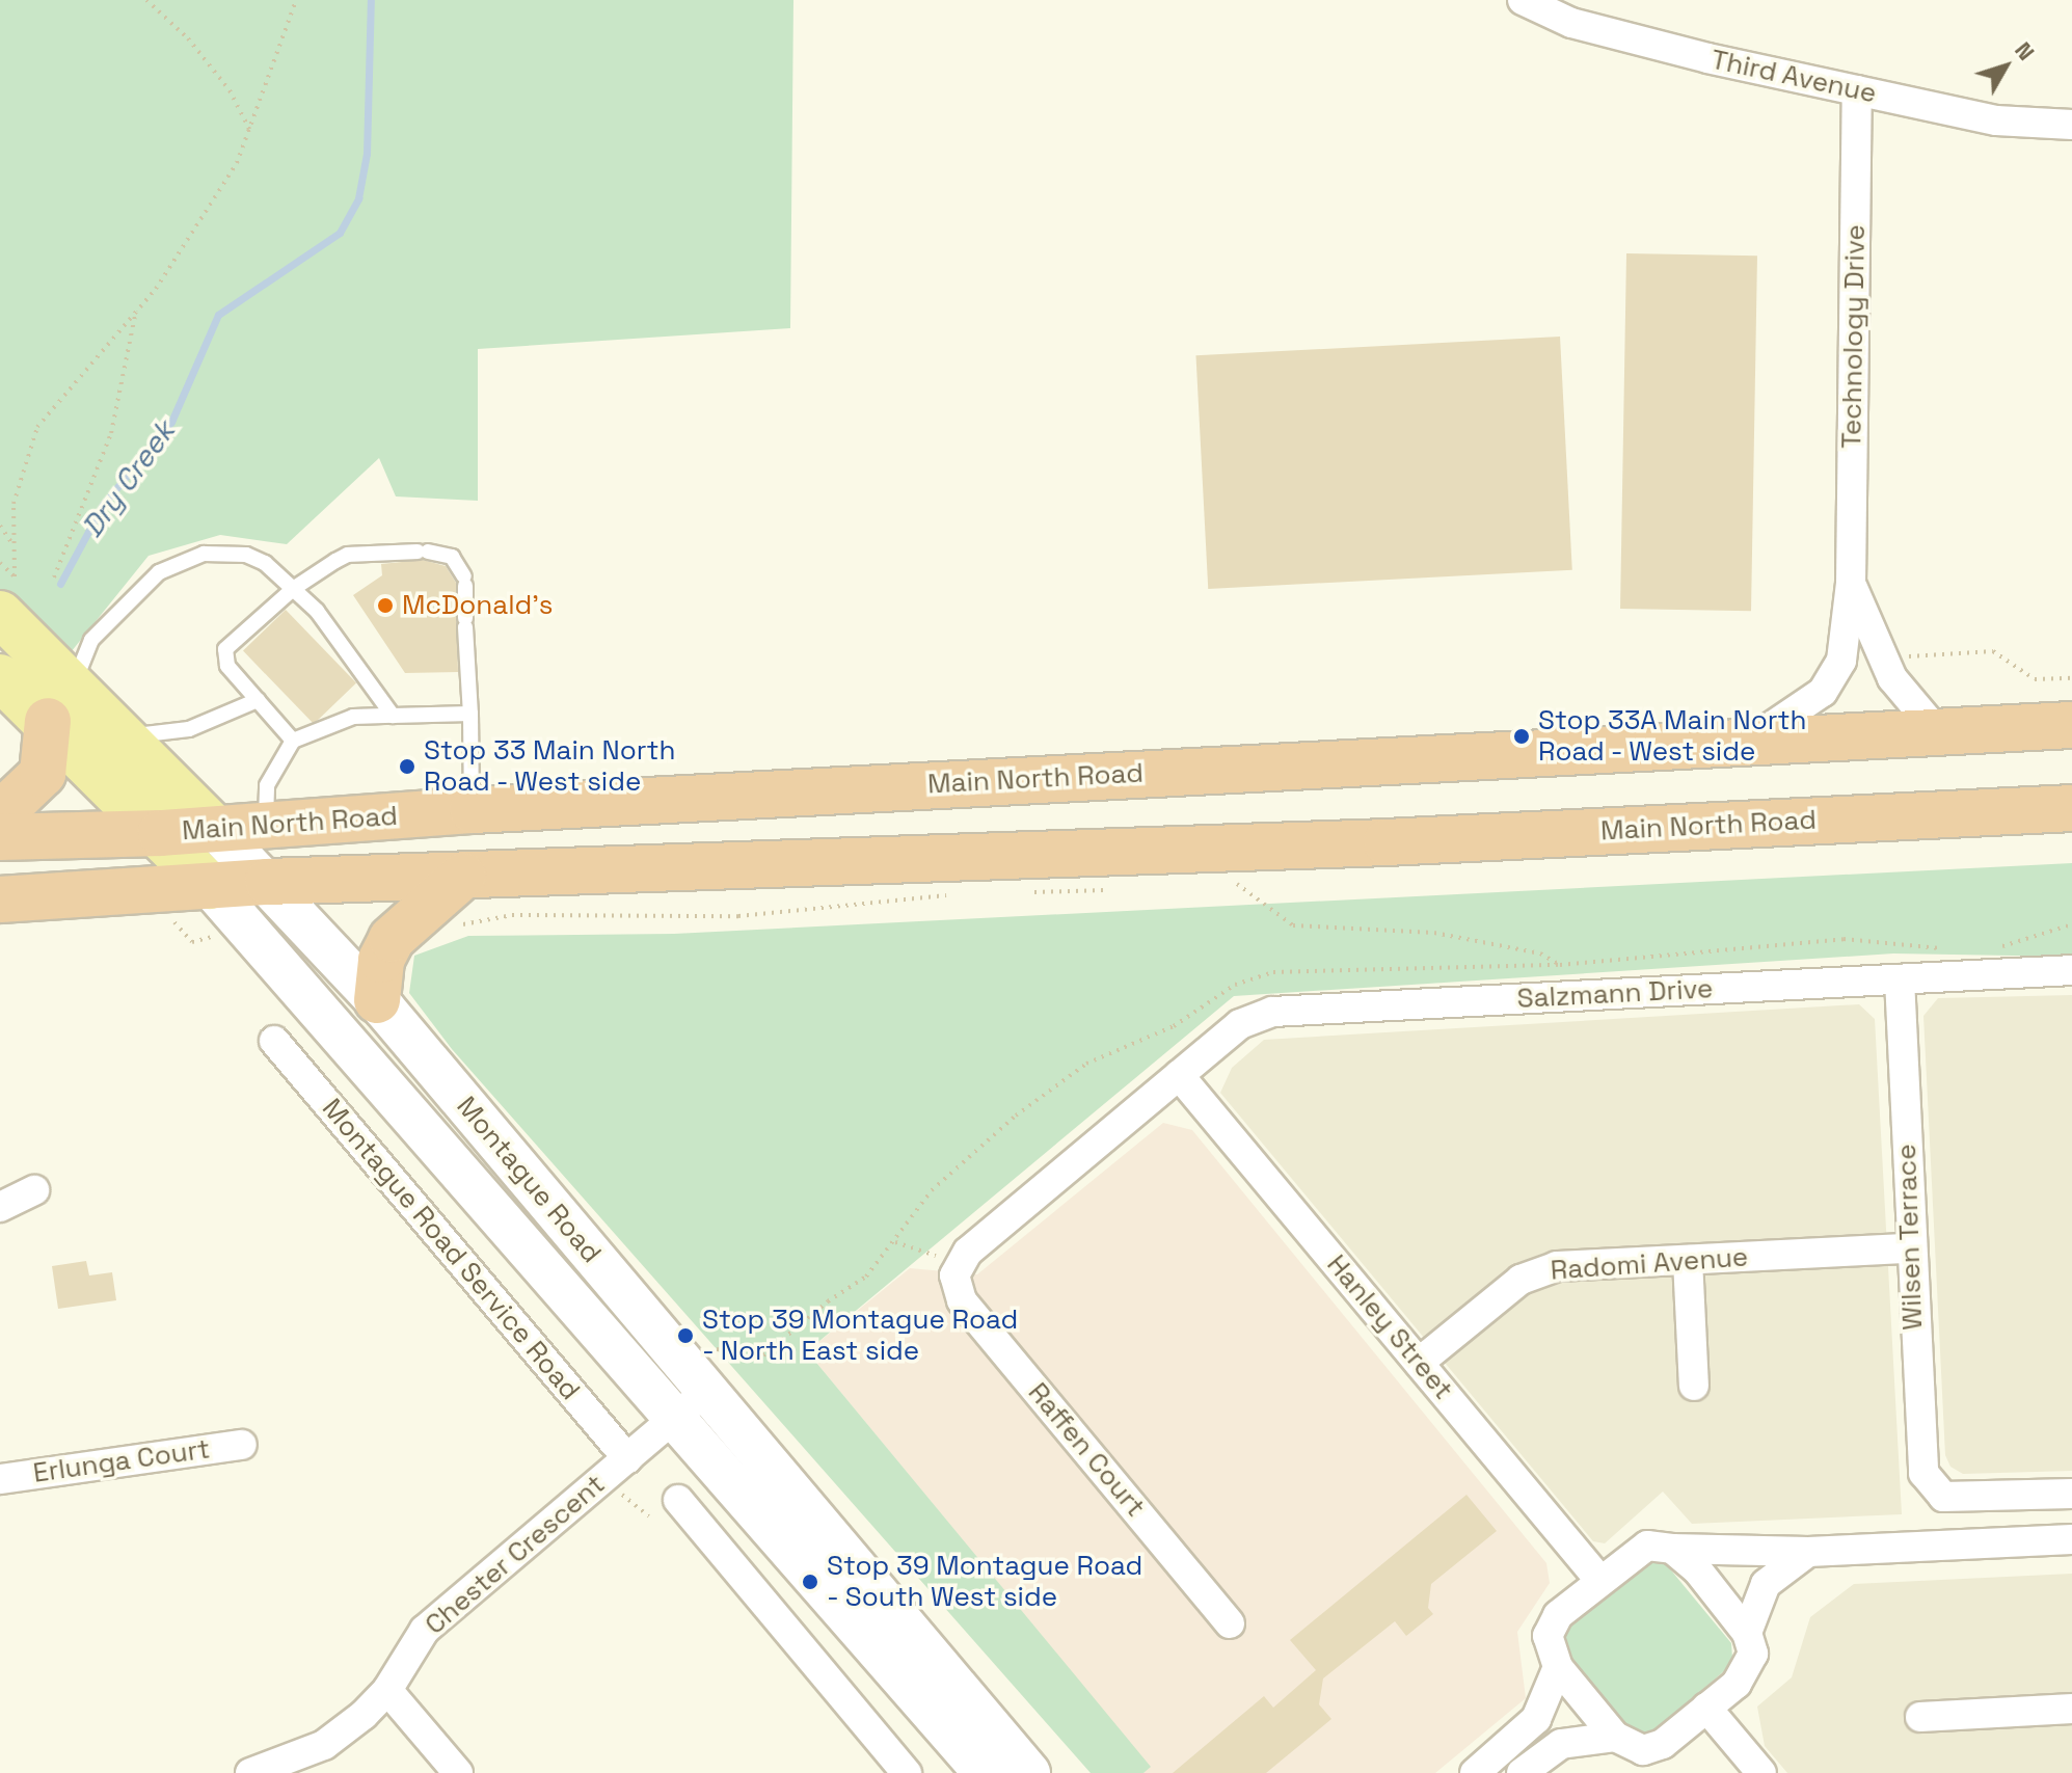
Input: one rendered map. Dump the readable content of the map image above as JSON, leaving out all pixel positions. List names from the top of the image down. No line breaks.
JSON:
{"streets":{"highway":["Main North Road"],"main road":["Montague Road"],"street":["Third Avenue","Technology Drive","Salzmann Drive","Wilsen Terrace","Montague Road Service Road","Radomi Avenue","Hanley Street","Raffen Court","Erlunga Court","Chester Crescent"]},"crossings":[["Third Avenue","Technology Drive"],["Technology Drive","Main North Road"],["Main North Road","Montague Road"],["Salzmann Drive","Wilsen Terrace"],["Salzmann Drive","Hanley Street"],["Salzmann Drive","Raffen Court"],["Montague Road","Chester Crescent"],["Wilsen Terrace","Radomi Avenue"],["Montague Road Service Road","Chester Crescent"],["Radomi Avenue","Hanley Street"],["Hanley Street","Raffen Court"]],"water":["Dry Creek"],"places":["McDonald's","Stop 33A Main North Road - West side","Stop 33 Main North Road - West side","Stop 39 Montague Road - North East side","Stop 39 Montague Road - South West side"],"north":"top right"}
